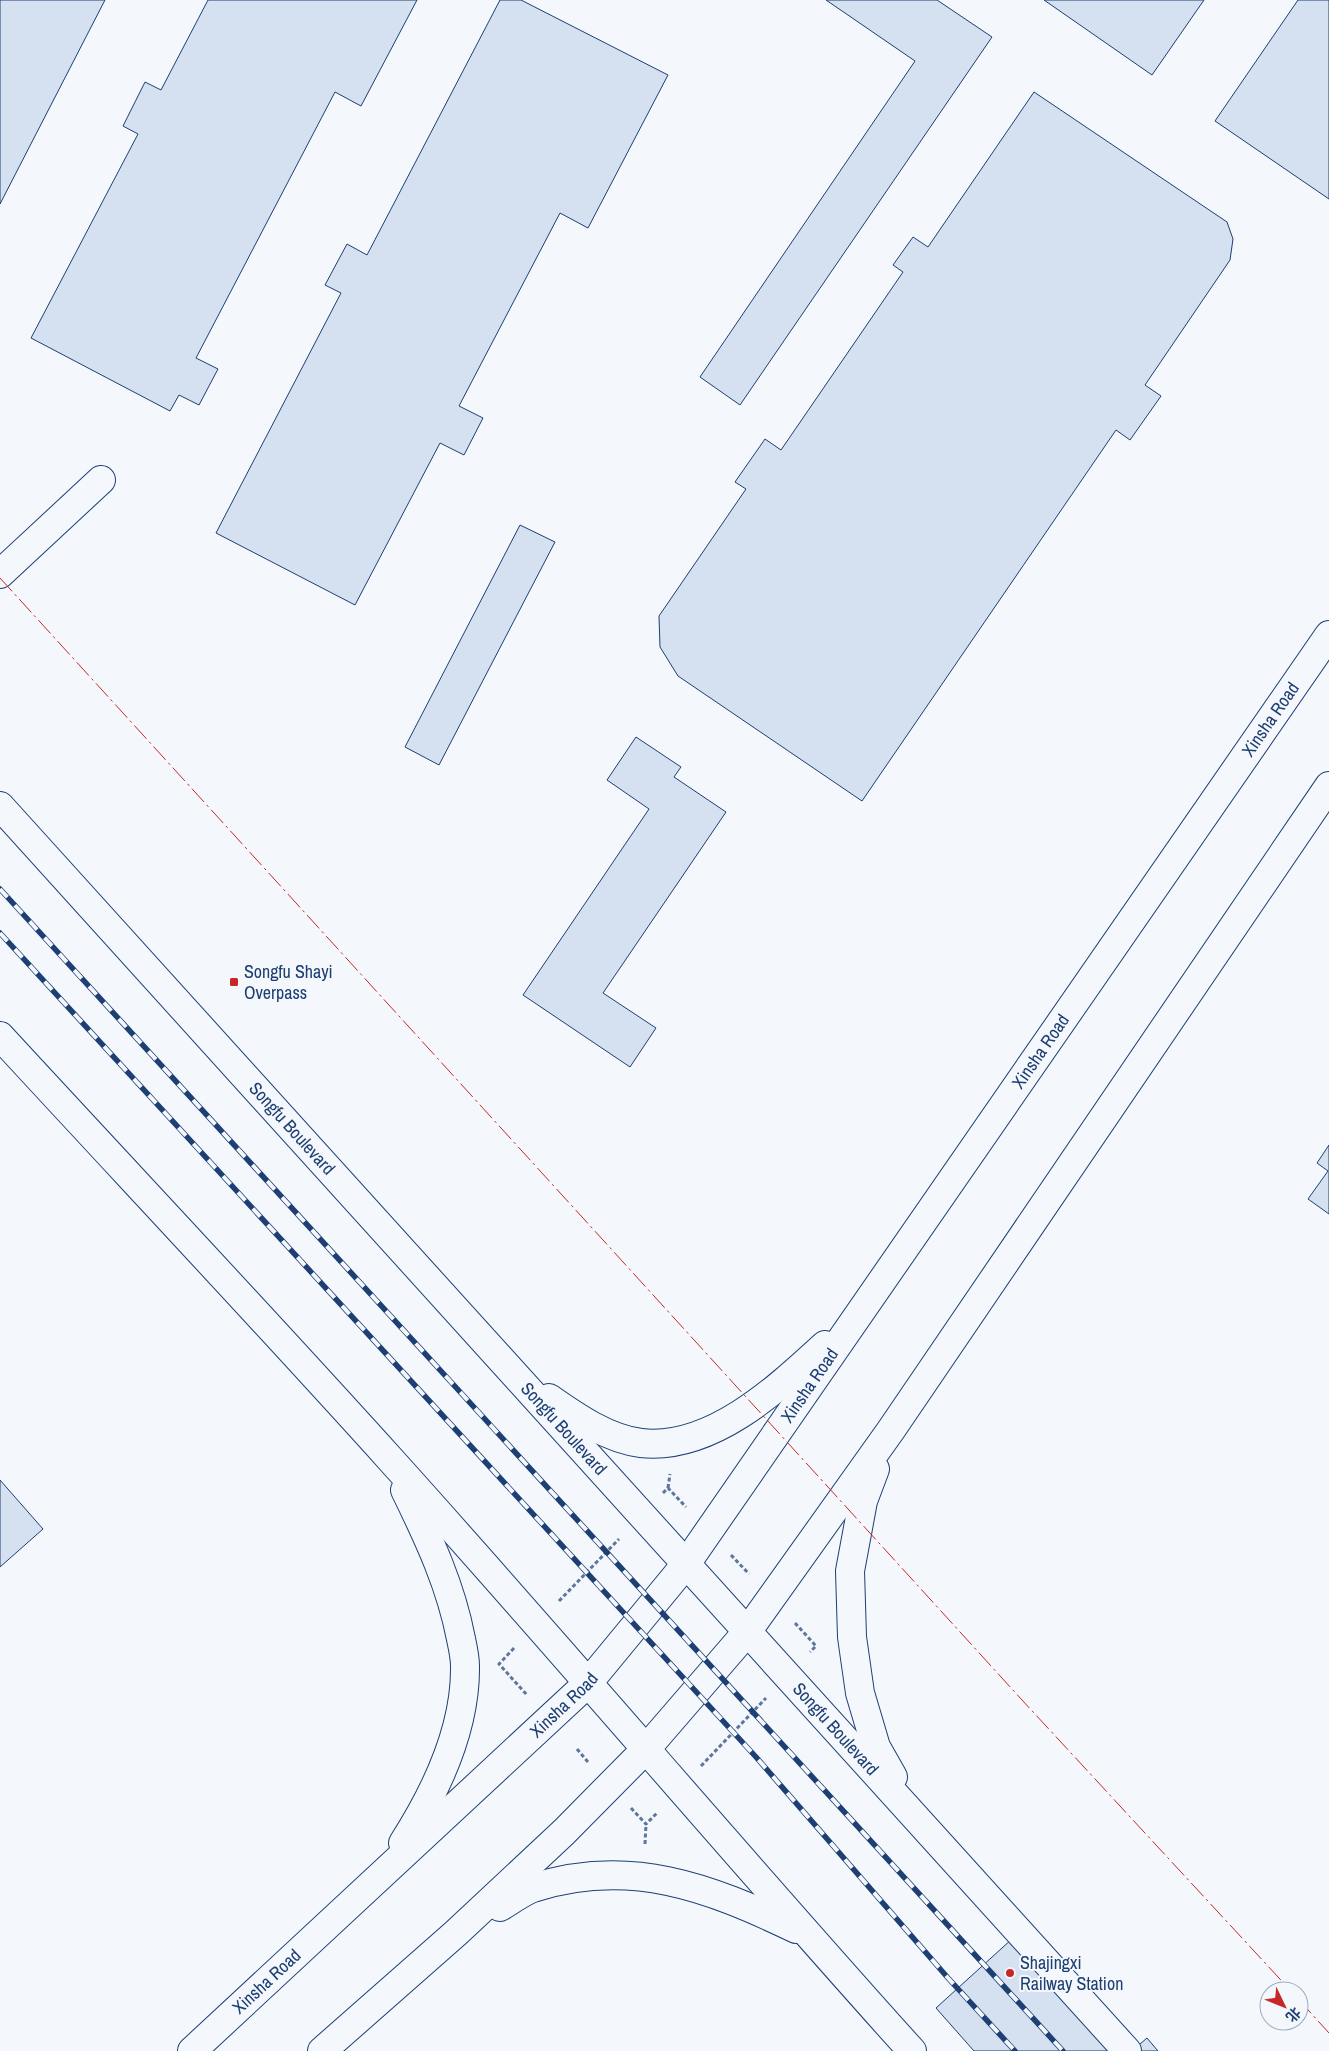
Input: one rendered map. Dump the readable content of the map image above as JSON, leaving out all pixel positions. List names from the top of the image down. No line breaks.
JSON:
{"streets":{"main road":["Xinsha Road","Songfu Boulevard"]},"crossings":[["Xinsha Road","Songfu Boulevard"]],"places":{"transit":["Songfu Shayi Overpass"],"other":["Shajingxi Railway Station"]},"north":"bottom right"}
